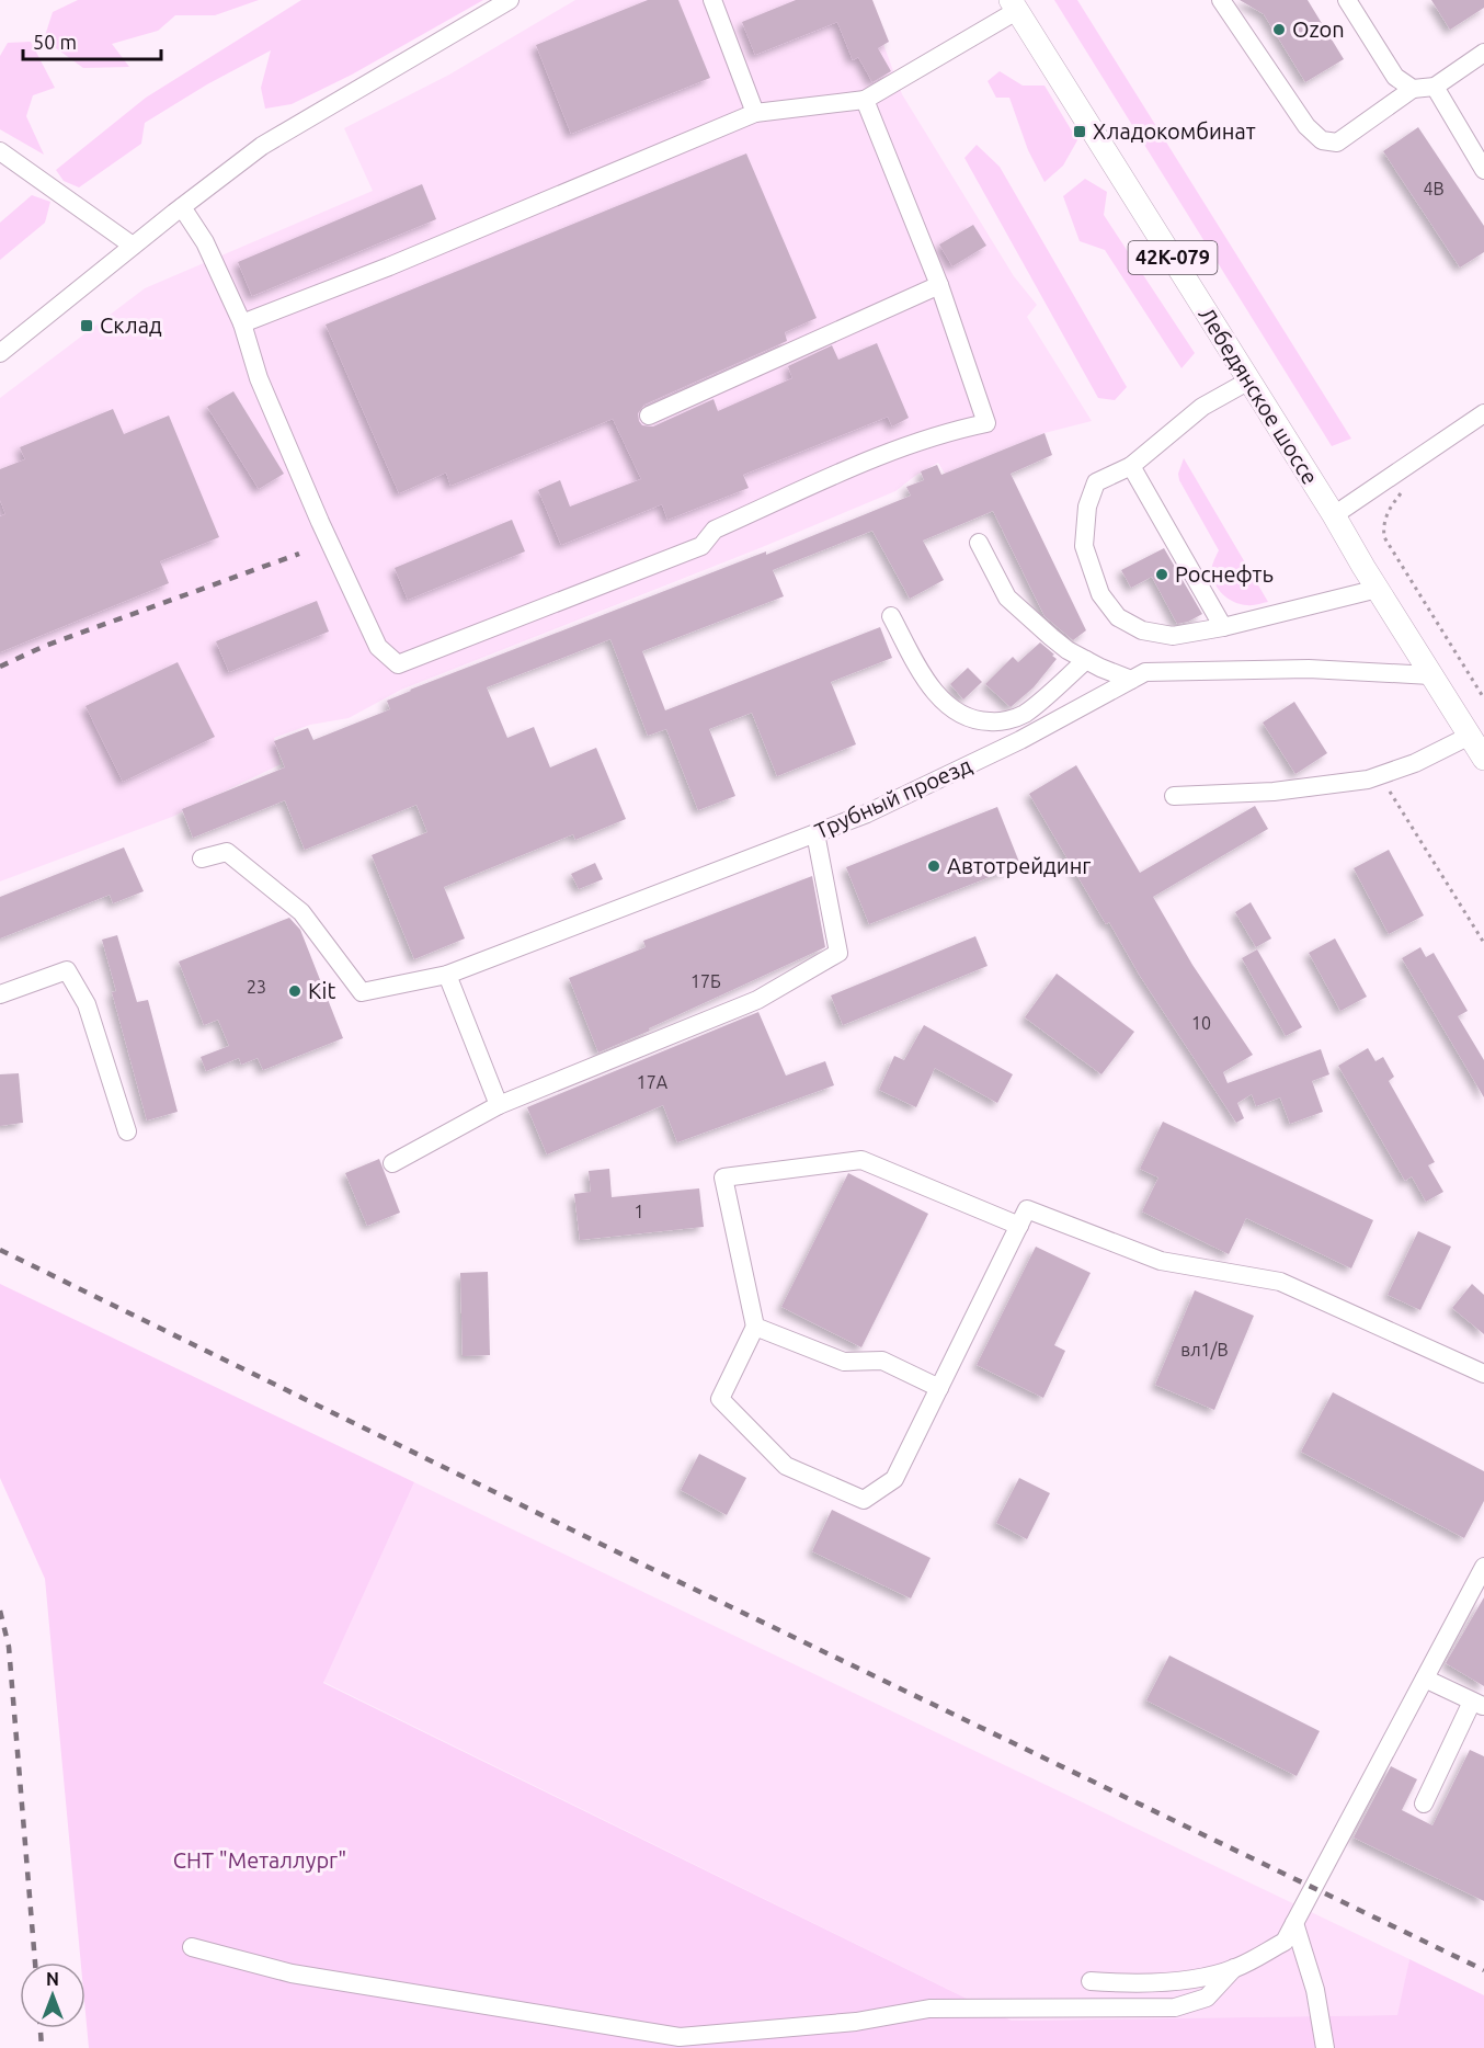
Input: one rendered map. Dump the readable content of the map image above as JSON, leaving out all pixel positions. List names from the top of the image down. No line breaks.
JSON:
{"streets":{"main road":["42К-079","Лебедянское шоссе"],"street":["Трубный проезд"]},"crossings":[["Лебедянское шоссе","Трубный проезд"]],"parks":["СНТ \"Металлург\""],"places":{"other":["Ozon","Роснефть","Автотрейдинг","Kit"],"transit":["Хладокомбинат","Склад"]},"house_numbers":["4В","17Б","23","10","17А","1","вл1/В"],"scale_bar":"50 m","north":"top"}
